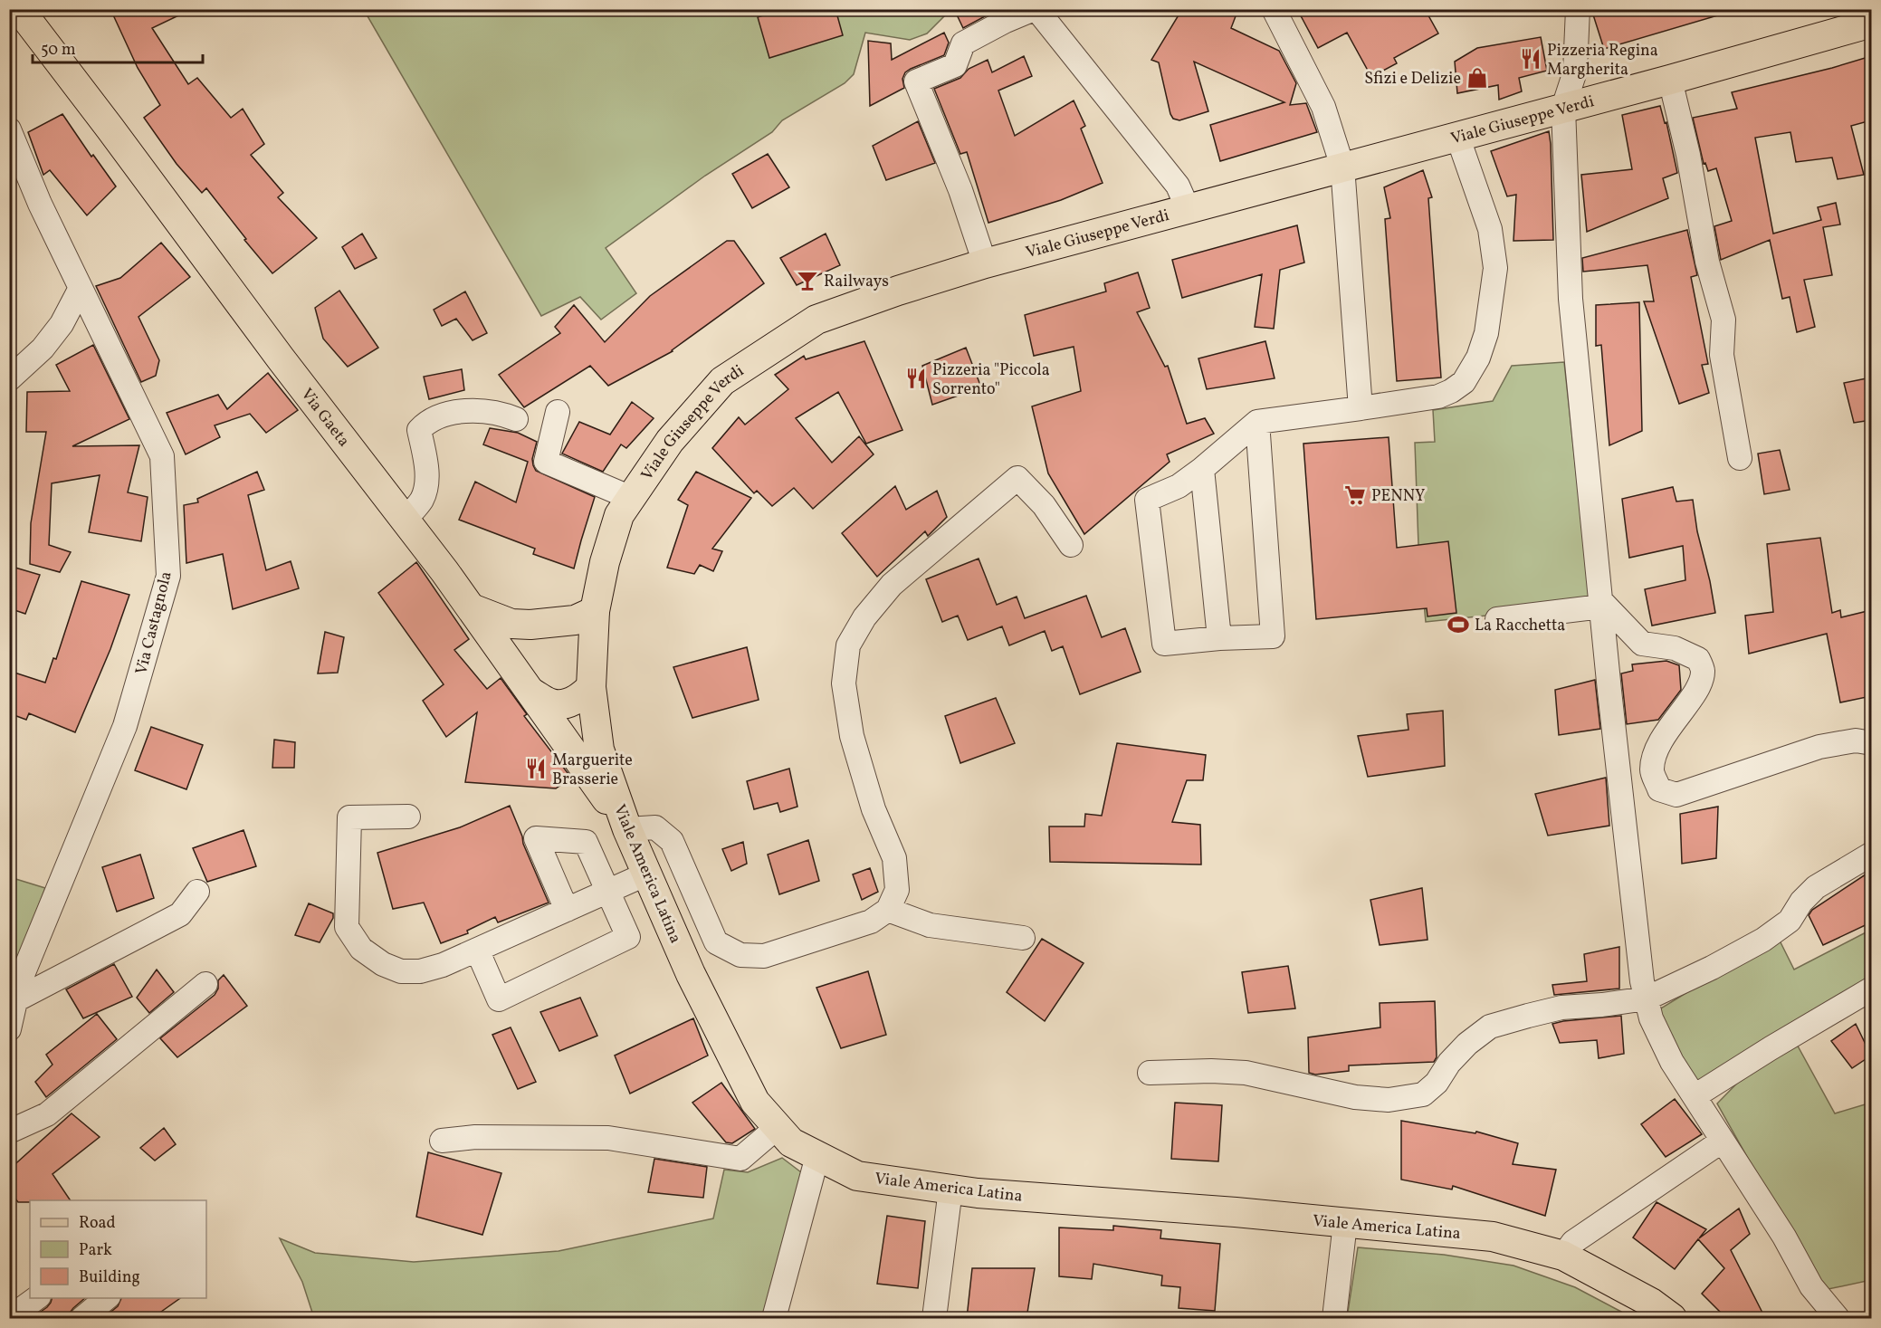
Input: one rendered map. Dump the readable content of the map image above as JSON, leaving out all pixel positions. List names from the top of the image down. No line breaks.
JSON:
{"streets":{"main road":["Viale Giuseppe Verdi","Via Gaeta","Viale America Latina"],"street":["Via Castagnola"]},"crossings":[["Viale Giuseppe Verdi","Viale America Latina"],["Via Gaeta","Viale America Latina"]],"places":{"restaurant":["Pizzeria Regina Margherita","Pizzeria \"Piccola Sorrento\"","Marguerite Brasserie"],"shop":["Sfizi e Delizie"],"bar":["Railways"],"supermarket":["PENNY"],"sports":["La Racchetta"]},"legend":["Road","Park","Building"],"scale_bar":"50 m"}
